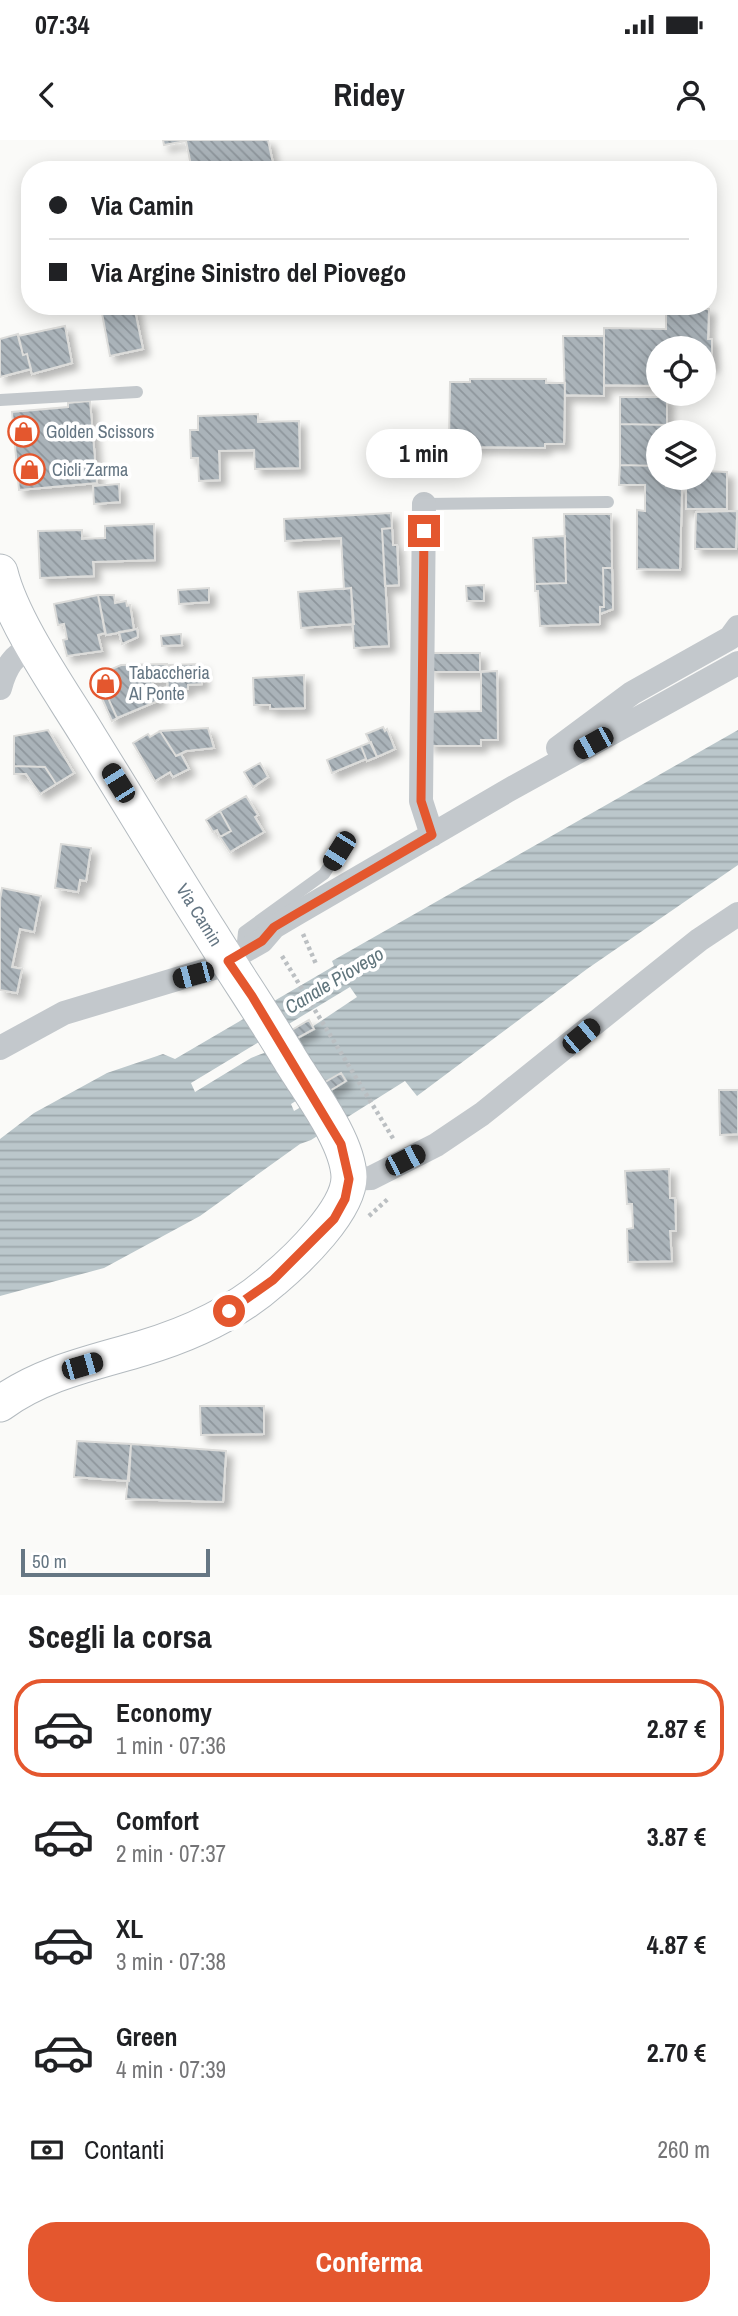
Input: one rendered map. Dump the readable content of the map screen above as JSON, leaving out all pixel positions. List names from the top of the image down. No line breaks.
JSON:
{"streets":{"street":["Via Camin"]},"water":["Canale Piovego"],"places":{"shop":["Golden Scissors","Cicli Zarma","Tabaccheria Al Ponte"]},"scale_bar":"50 m","page":{"status":"07:34","header":"Ridey","banner":["Via Camin","Via Argine Sinistro del Piovego"],"bubble":"1 min","scale":"50 m","heading":"Scegli la corsa","list":[{"name":"Economy","note":"1 min · 07:36","value":"2.87 €"},{"name":"Comfort","note":"2 min · 07:37","value":"3.87 €"},{"name":"XL","note":"3 min · 07:38","value":"4.87 €"},{"name":"Green","note":"4 min · 07:39","value":"2.70 €"}],"pay":["Contanti","260 m"],"buttons":"Conferma"}}
